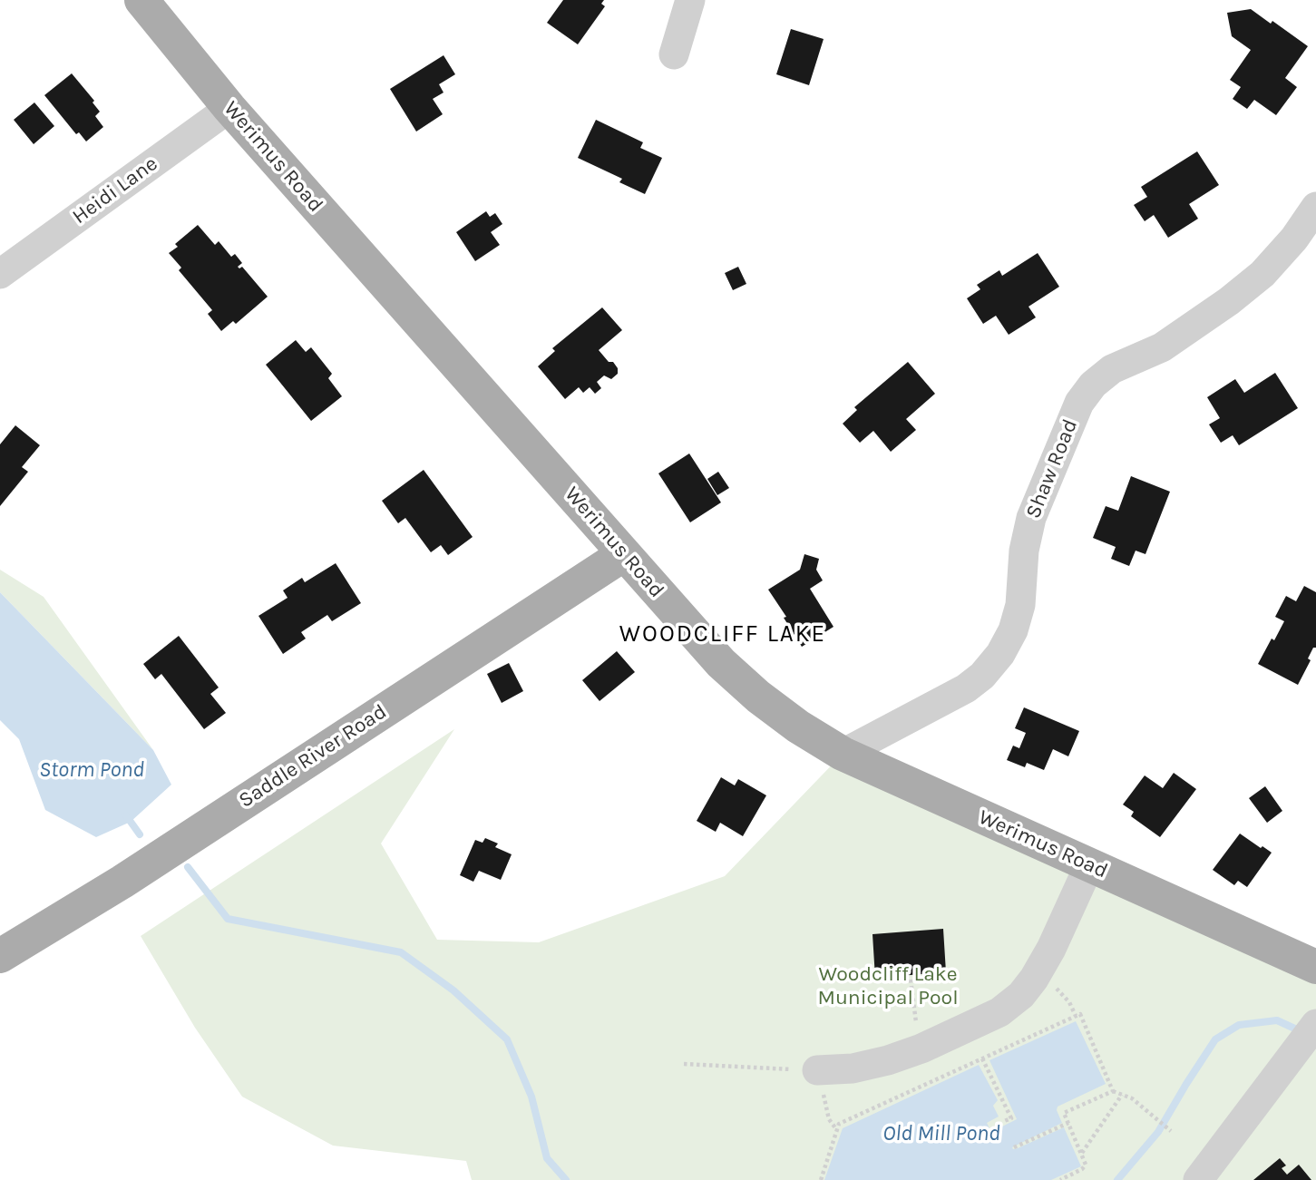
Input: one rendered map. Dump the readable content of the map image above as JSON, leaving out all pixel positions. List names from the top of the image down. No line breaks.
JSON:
{"streets":{"main road":["Werimus Road","Saddle River Road"],"street":["Heidi Lane","Shaw Road"]},"crossings":[["Werimus Road","Heidi Lane"],["Werimus Road","Shaw Road"],["Werimus Road","Saddle River Road"]],"districts":["WOODCLIFF LAKE"],"water":["Storm Pond","Old Mill Pond"],"parks":["Woodcliff Lake Municipal Pool"]}
